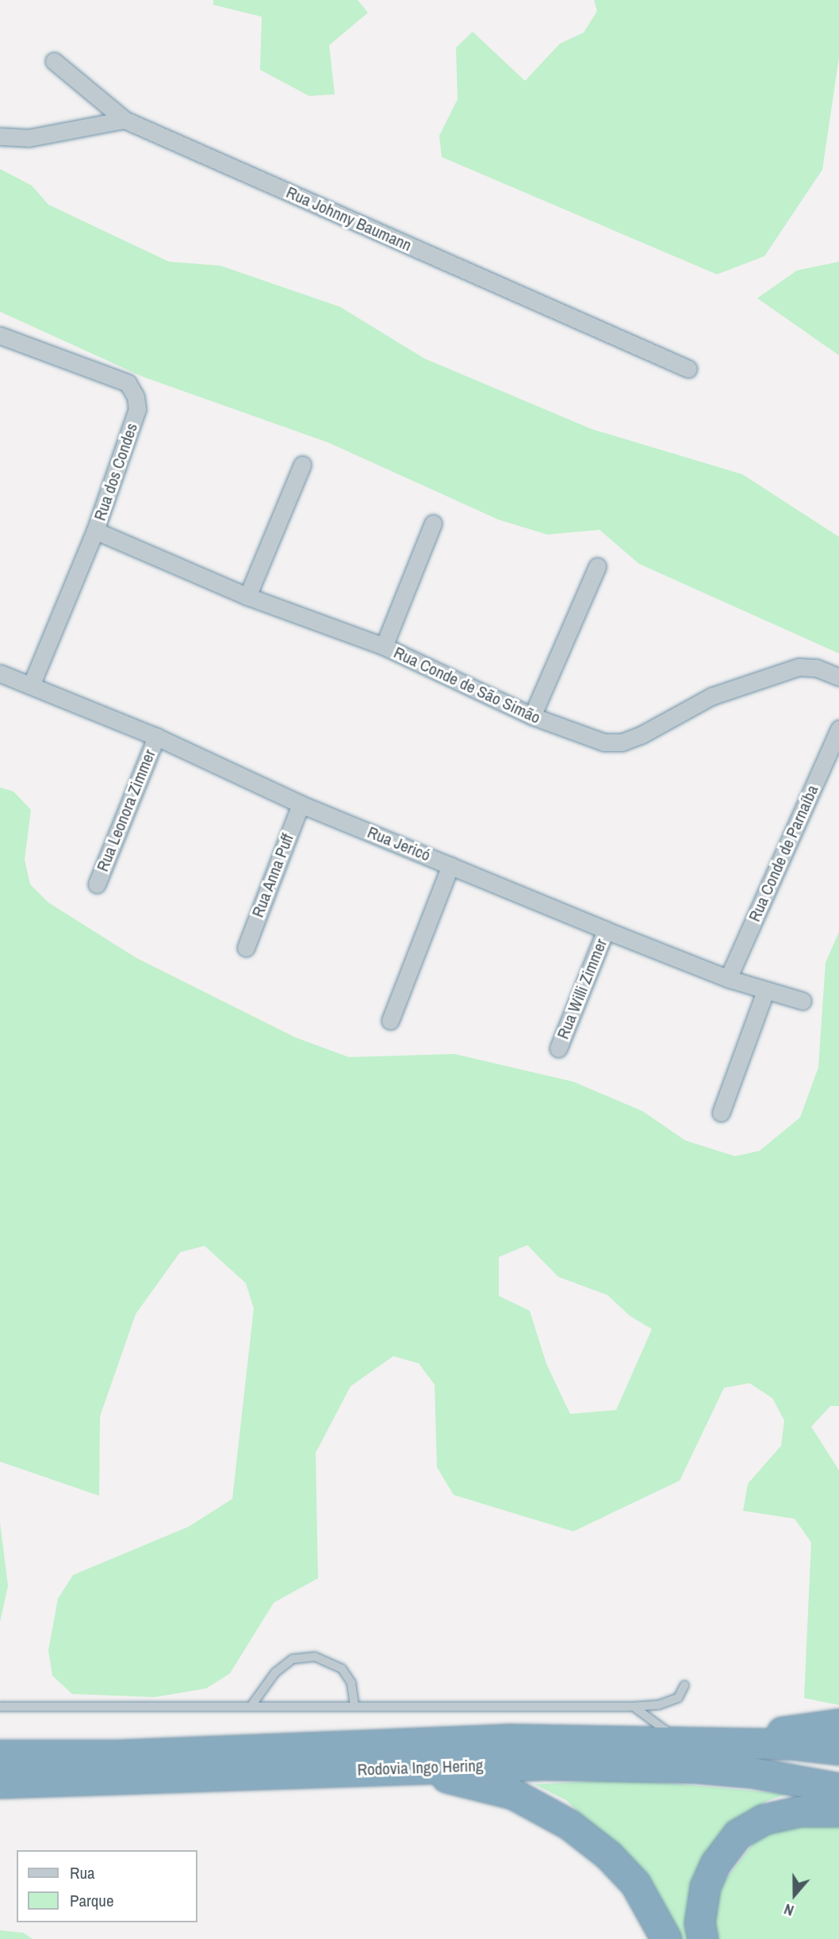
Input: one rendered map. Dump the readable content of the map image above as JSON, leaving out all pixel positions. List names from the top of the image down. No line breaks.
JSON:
{"streets":{"highway":["Rodovia Ingo Hering"],"street":["Rua Johnny Baumann","Rua dos Condes","Rua Conde de São Simão","Rua Leonora Zimmer","Rua Jericó","Rua Conde de Parnaíba","Rua Anna Puff","Rua Willi Zimmer"]},"crossings":[["Rua dos Condes","Rua Conde de São Simão"],["Rua dos Condes","Rua Jericó"],["Rua Leonora Zimmer","Rua Jericó"],["Rua Jericó","Rua Conde de Parnaíba"],["Rua Jericó","Rua Anna Puff"],["Rua Jericó","Rua Willi Zimmer"]],"legend":["Rua","Parque"],"north":"bottom"}
